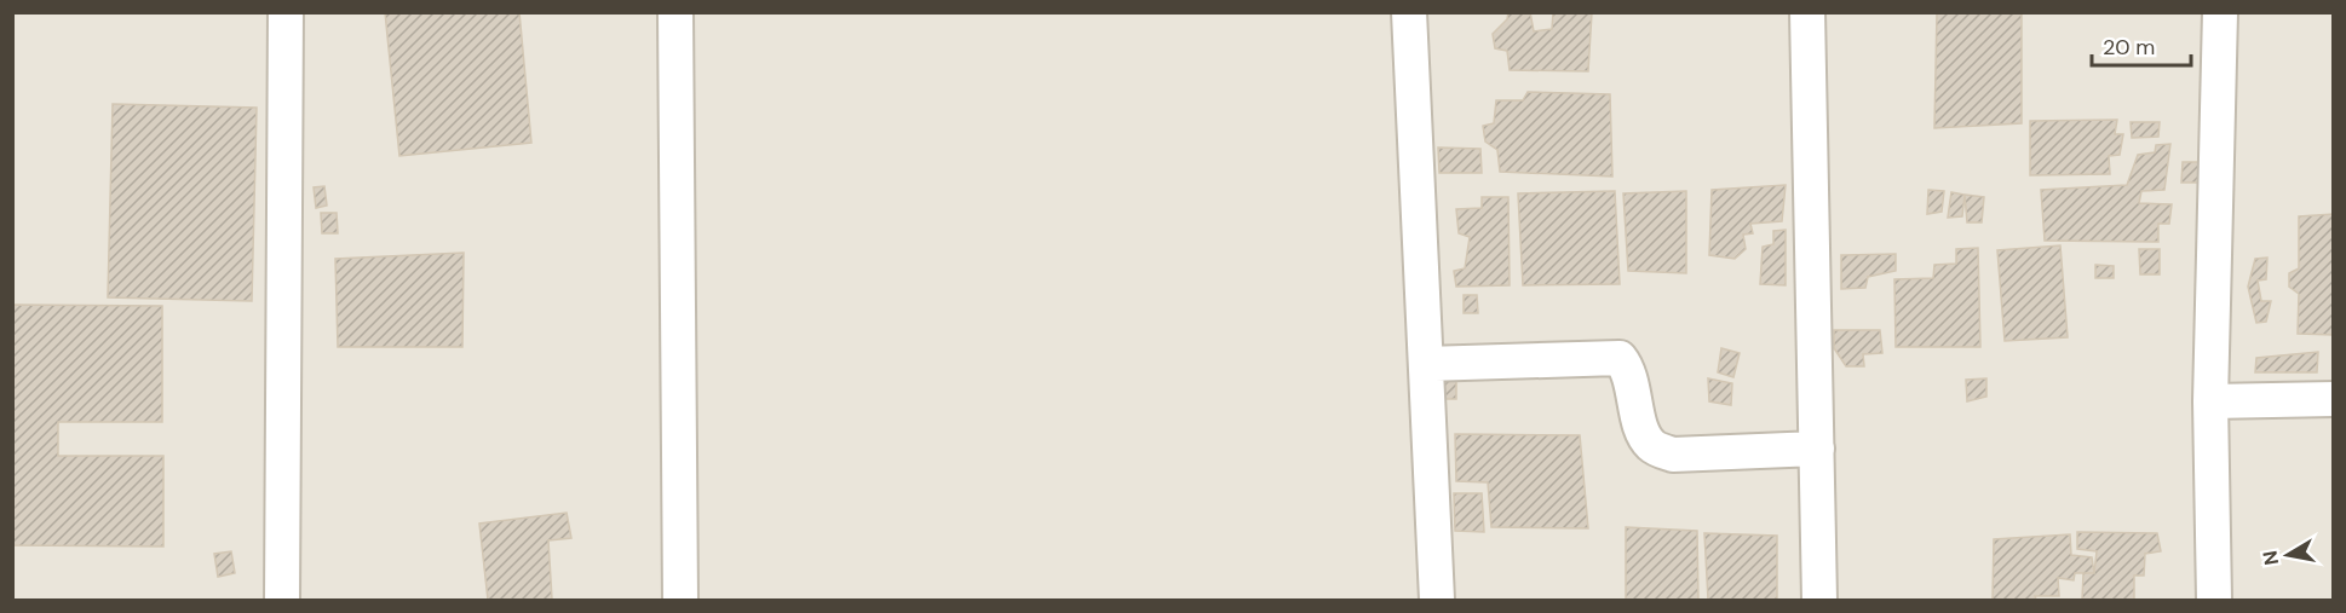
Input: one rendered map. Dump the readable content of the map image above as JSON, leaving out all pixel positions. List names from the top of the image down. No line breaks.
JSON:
{"scale_bar":"20 m","north":"left"}
